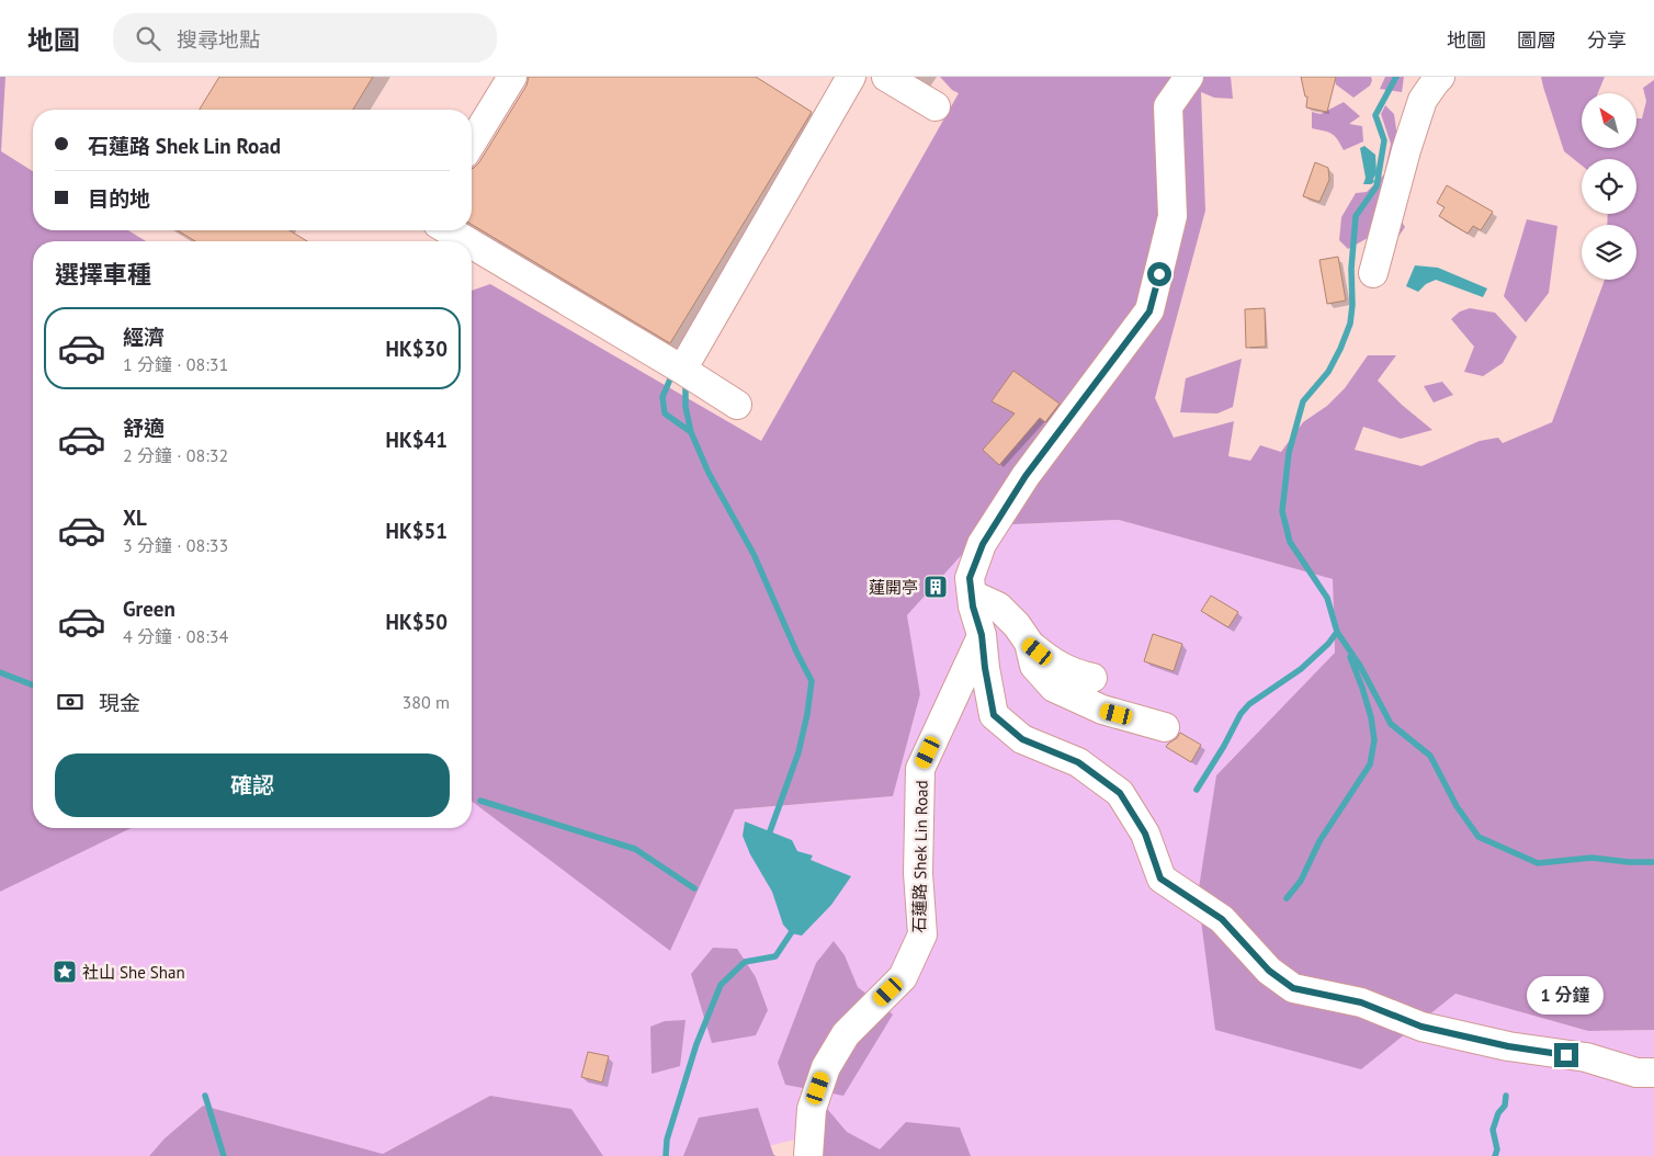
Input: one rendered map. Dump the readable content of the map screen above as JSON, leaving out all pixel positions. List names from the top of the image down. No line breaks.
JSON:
{"streets":{"street":["石蓮路 Shek Lin Road"]},"places":{"building":["蓮開亭"],"place":["社山 She Shan"]},"north":"top left","page":{"header":"地圖","search":"搜尋地點","nav":["地圖","圖層","分享"],"banner":["石蓮路 Shek Lin Road","目的地"],"heading":"選擇車種","list":[{"name":"經濟","note":"1 分鐘 · 08:31","value":"HK$30"},{"name":"舒適","note":"2 分鐘 · 08:32","value":"HK$41"},{"name":"XL","note":"3 分鐘 · 08:33","value":"HK$51"},{"name":"Green","note":"4 分鐘 · 08:34","value":"HK$50"}],"pay":["現金","380 m"],"buttons":"確認","bubble":"1 分鐘"}}
